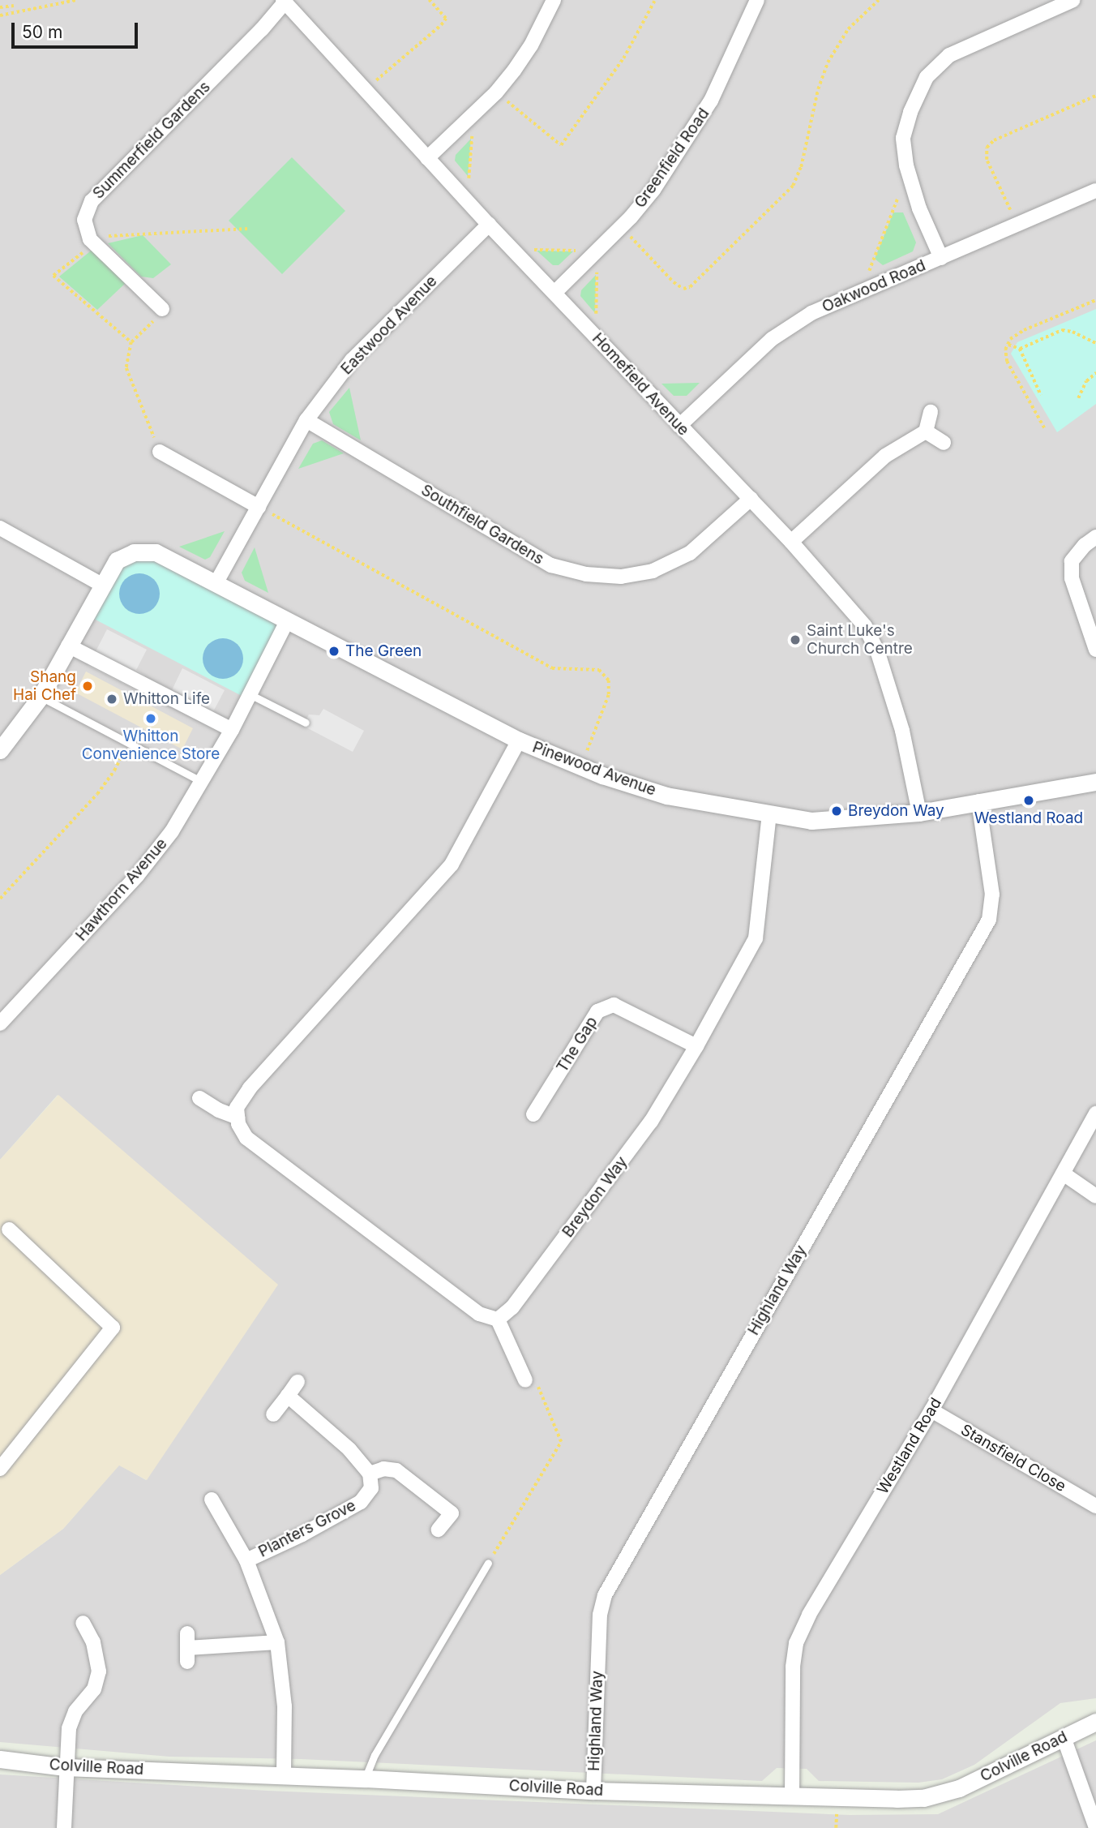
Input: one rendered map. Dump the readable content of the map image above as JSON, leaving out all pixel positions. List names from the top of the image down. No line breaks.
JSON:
{"streets":{"street":["Summerfield Gardens","Greenfield Road","Oakwood Road","Eastwood Avenue","Homefield Avenue","Southfield Gardens","Pinewood Avenue","Hawthorn Avenue","The Gap","Breydon Way","Highland Way","Westland Road","Stansfield Close","Planters Grove","Colville Road"]},"crossings":[["Summerfield Gardens","Homefield Avenue"],["Greenfield Road","Homefield Avenue"],["Oakwood Road","Homefield Avenue"],["Eastwood Avenue","Homefield Avenue"],["Eastwood Avenue","Southfield Gardens"],["Eastwood Avenue","Pinewood Avenue"],["Homefield Avenue","Southfield Gardens"],["Homefield Avenue","Pinewood Avenue"],["Pinewood Avenue","Hawthorn Avenue"],["Pinewood Avenue","Breydon Way"],["Pinewood Avenue","Highland Way"],["The Gap","Breydon Way"],["Highland Way","Colville Road"],["Westland Road","Stansfield Close"],["Westland Road","Colville Road"],["Planters Grove","Colville Road"]],"places":["Saint Luke's Church Centre","The Green","Shang Hai Chef","Whitton Life","Whitton Convenience Store","Westland Road","Breydon Way"],"scale_bar":"50 m"}
